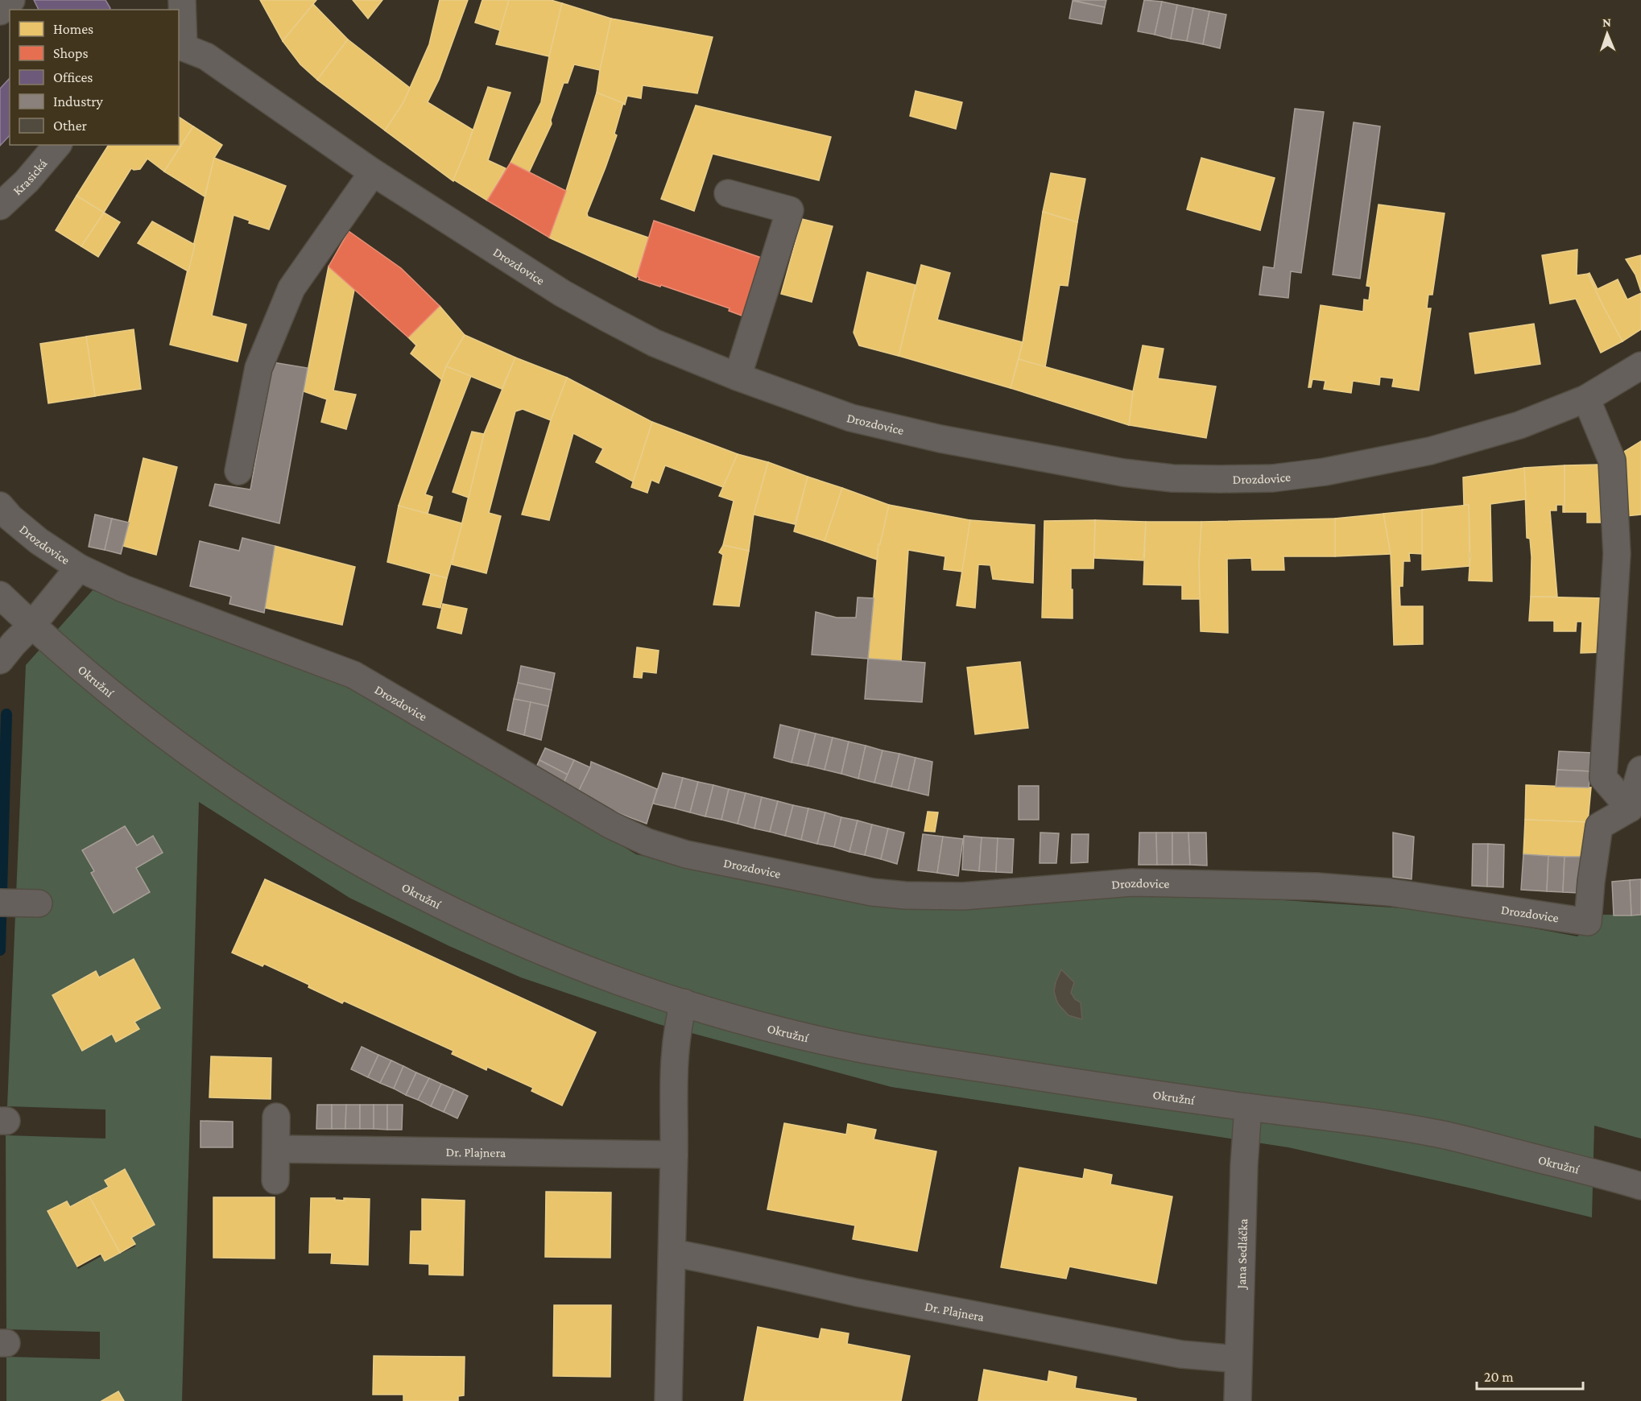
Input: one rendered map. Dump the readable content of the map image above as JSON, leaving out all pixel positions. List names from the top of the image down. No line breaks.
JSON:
{"streets":{"street":["Krasická","Drozdovice","Okružní","Dr. Plajnera","Jana Sedláčka"]},"crossings":[["Okružní","Jana Sedláčka"],["Dr. Plajnera","Jana Sedláčka"]],"legend":["Homes","Shops","Offices","Industry","Other"],"scale_bar":"20 m","north":"top"}
